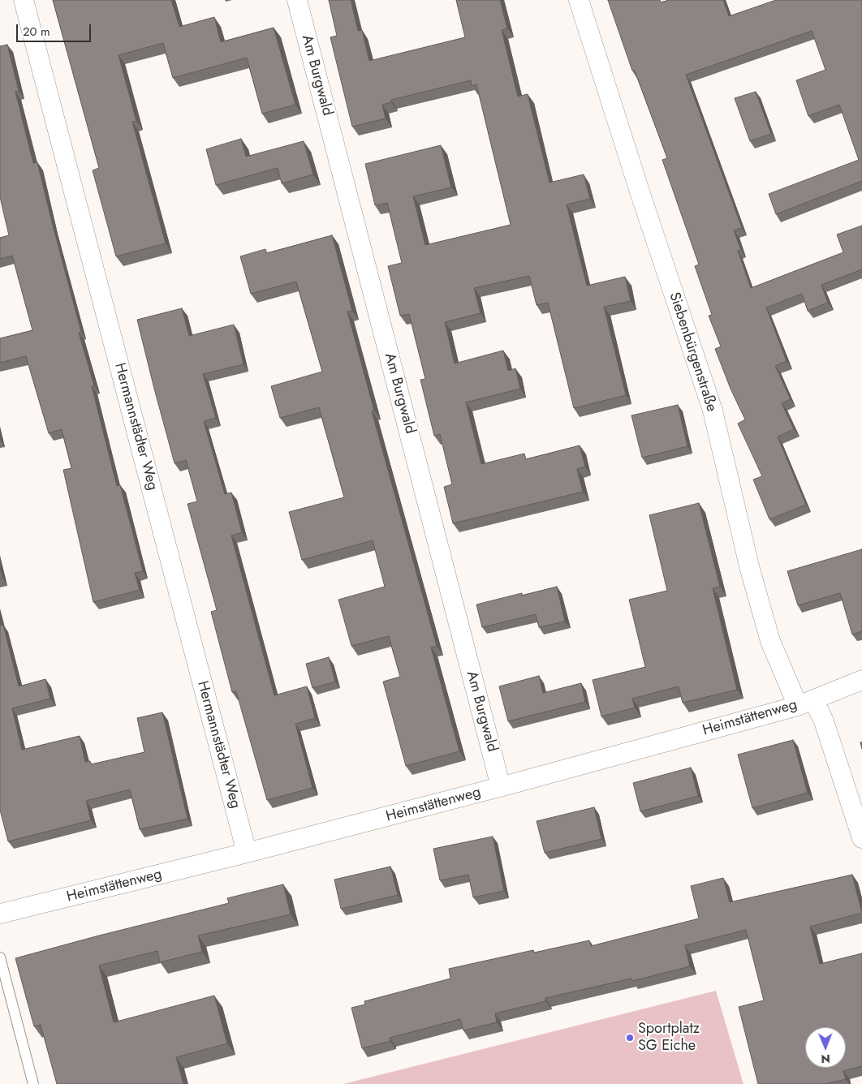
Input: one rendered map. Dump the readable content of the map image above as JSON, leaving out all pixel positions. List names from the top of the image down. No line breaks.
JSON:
{"streets":{"street":["Am Burgwald","Siebenbürgenstraße","Hermannstädter Weg","Heimstättenweg"]},"crossings":[["Am Burgwald","Heimstättenweg"],["Siebenbürgenstraße","Heimstättenweg"],["Hermannstädter Weg","Heimstättenweg"]],"places":["Sportplatz SG Eiche"],"scale_bar":"20 m","north":"bottom"}
